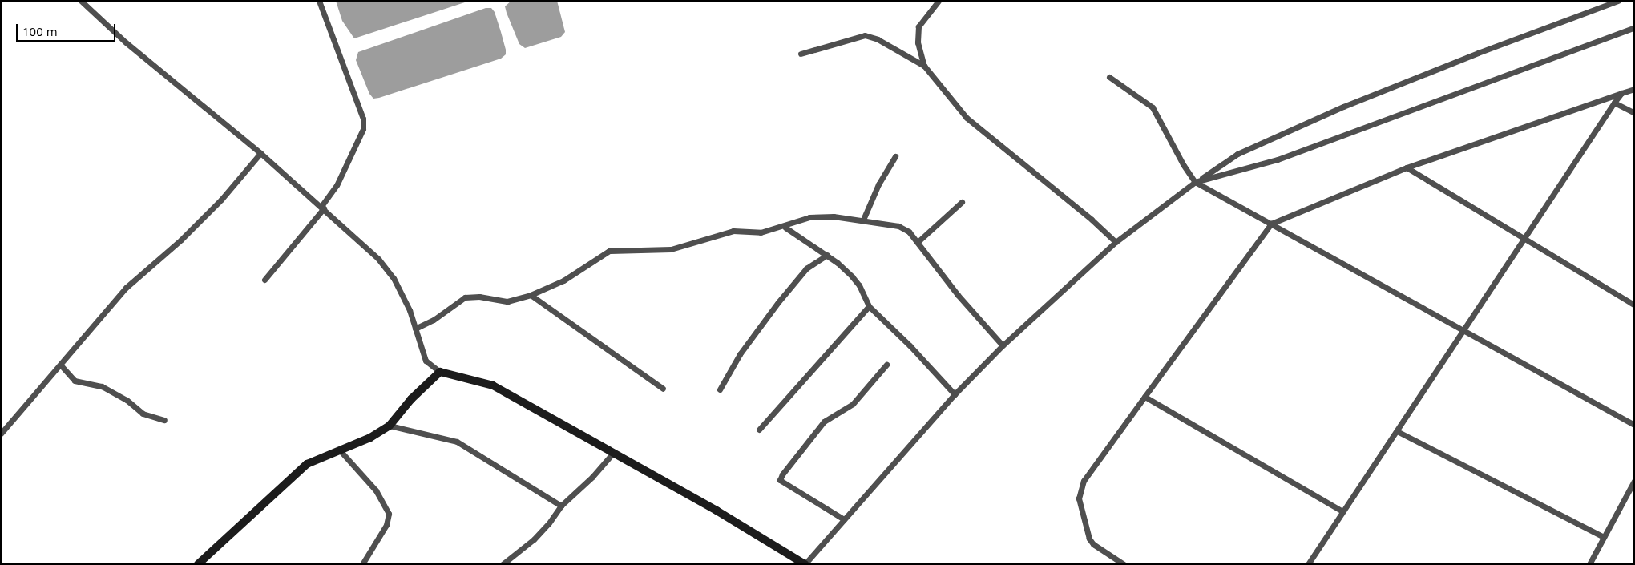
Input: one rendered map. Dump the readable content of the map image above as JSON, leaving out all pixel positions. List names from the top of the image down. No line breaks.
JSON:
{"scale_bar":"100 m"}
